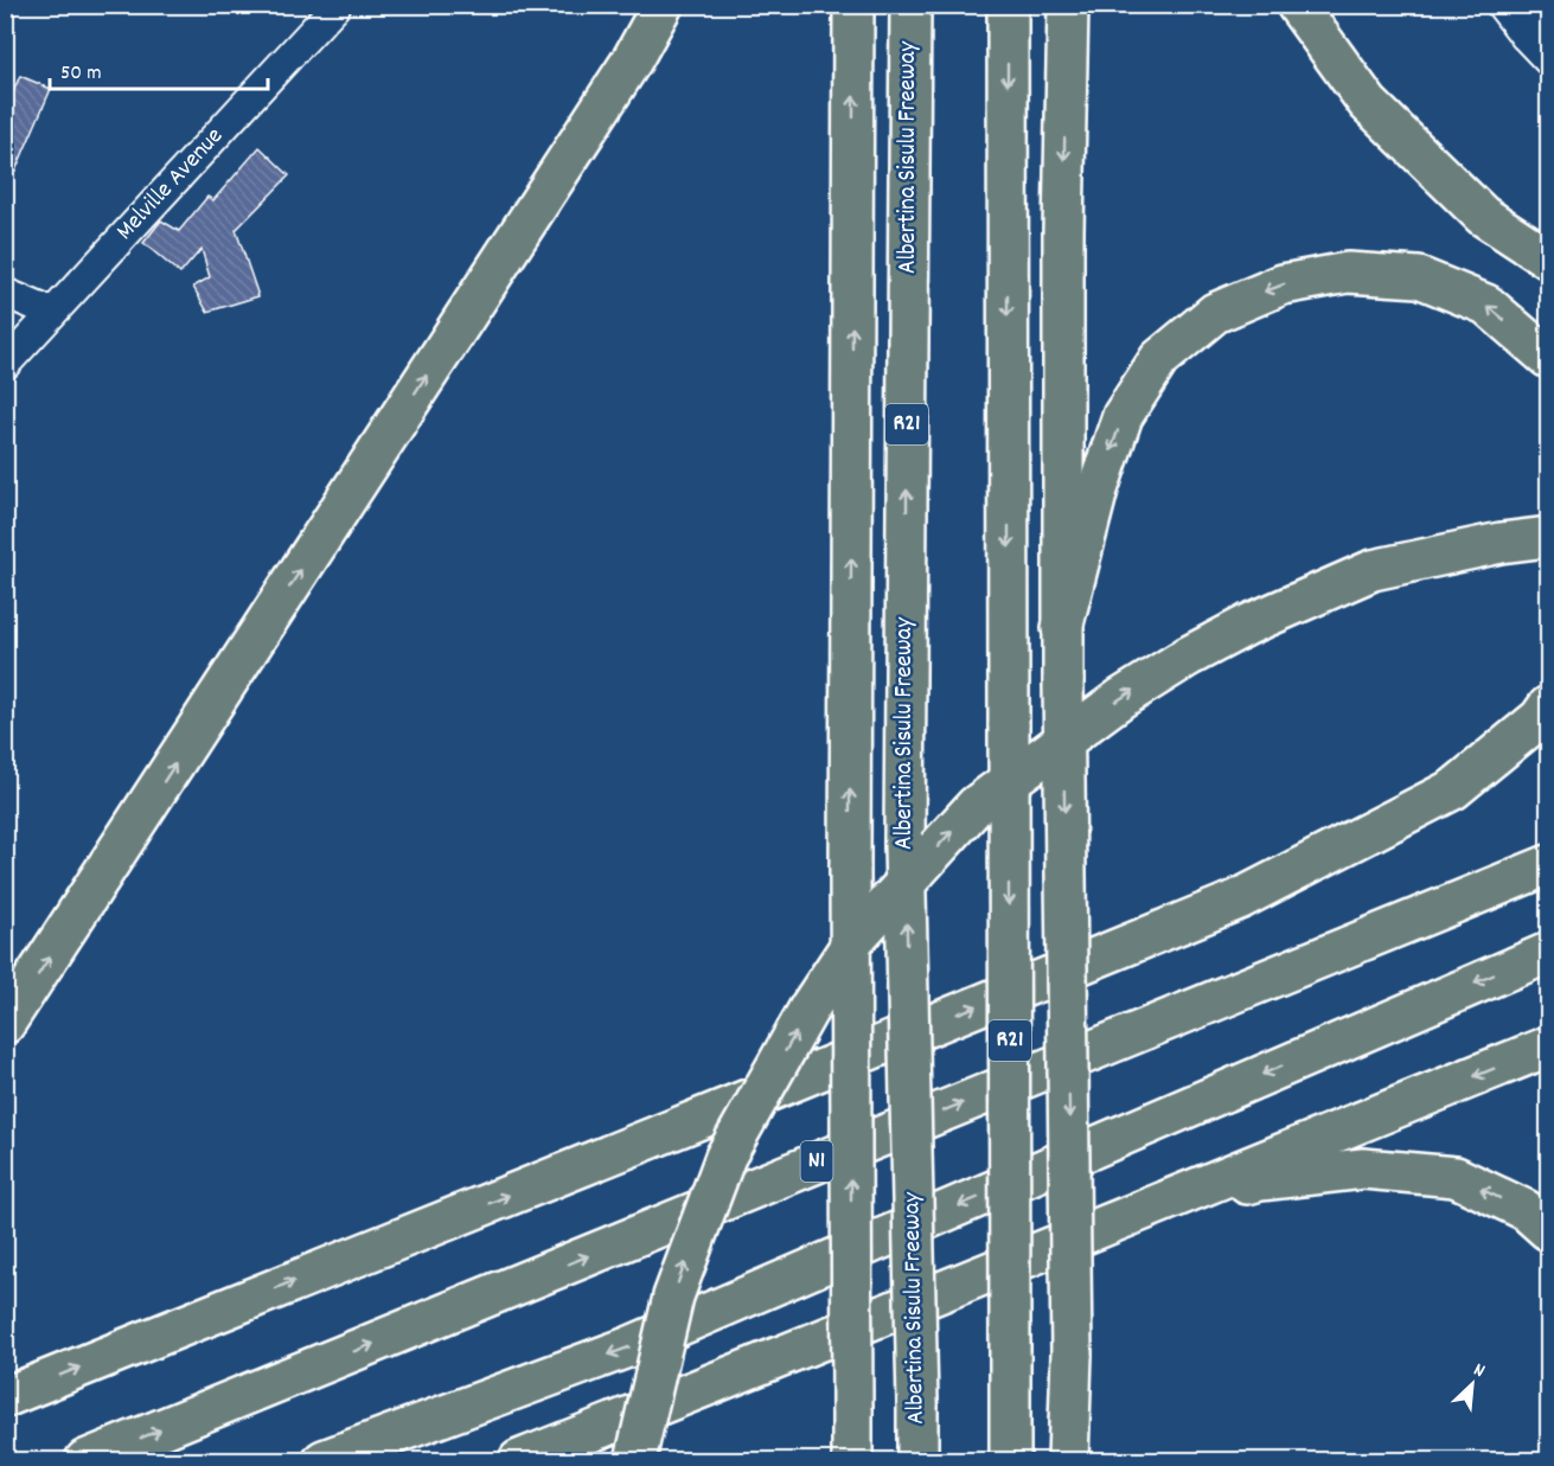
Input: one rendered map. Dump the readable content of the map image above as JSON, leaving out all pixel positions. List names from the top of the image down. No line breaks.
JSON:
{"streets":{"highway":["Albertina Sisulu Freeway","R21","N1"],"street":["Melville Avenue"]},"scale_bar":"50 m","north":"top right"}
